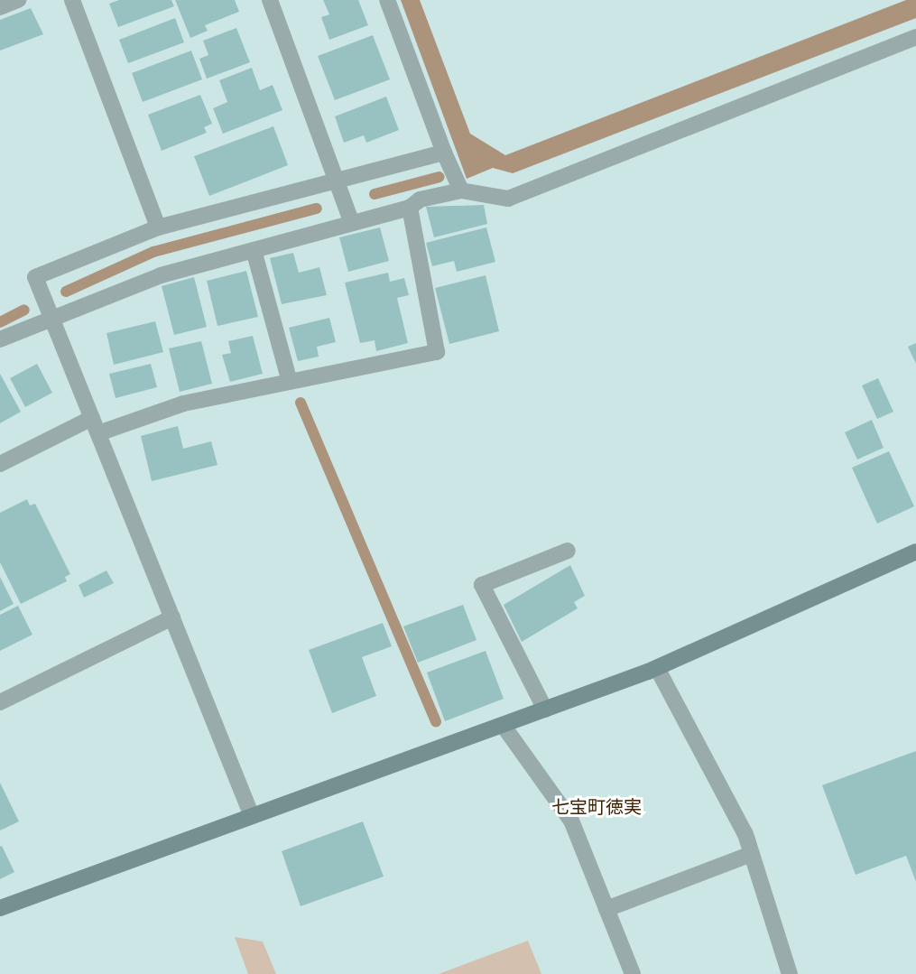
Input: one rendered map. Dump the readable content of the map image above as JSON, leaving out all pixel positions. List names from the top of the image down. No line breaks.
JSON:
{"districts":["七宝町徳実"]}
